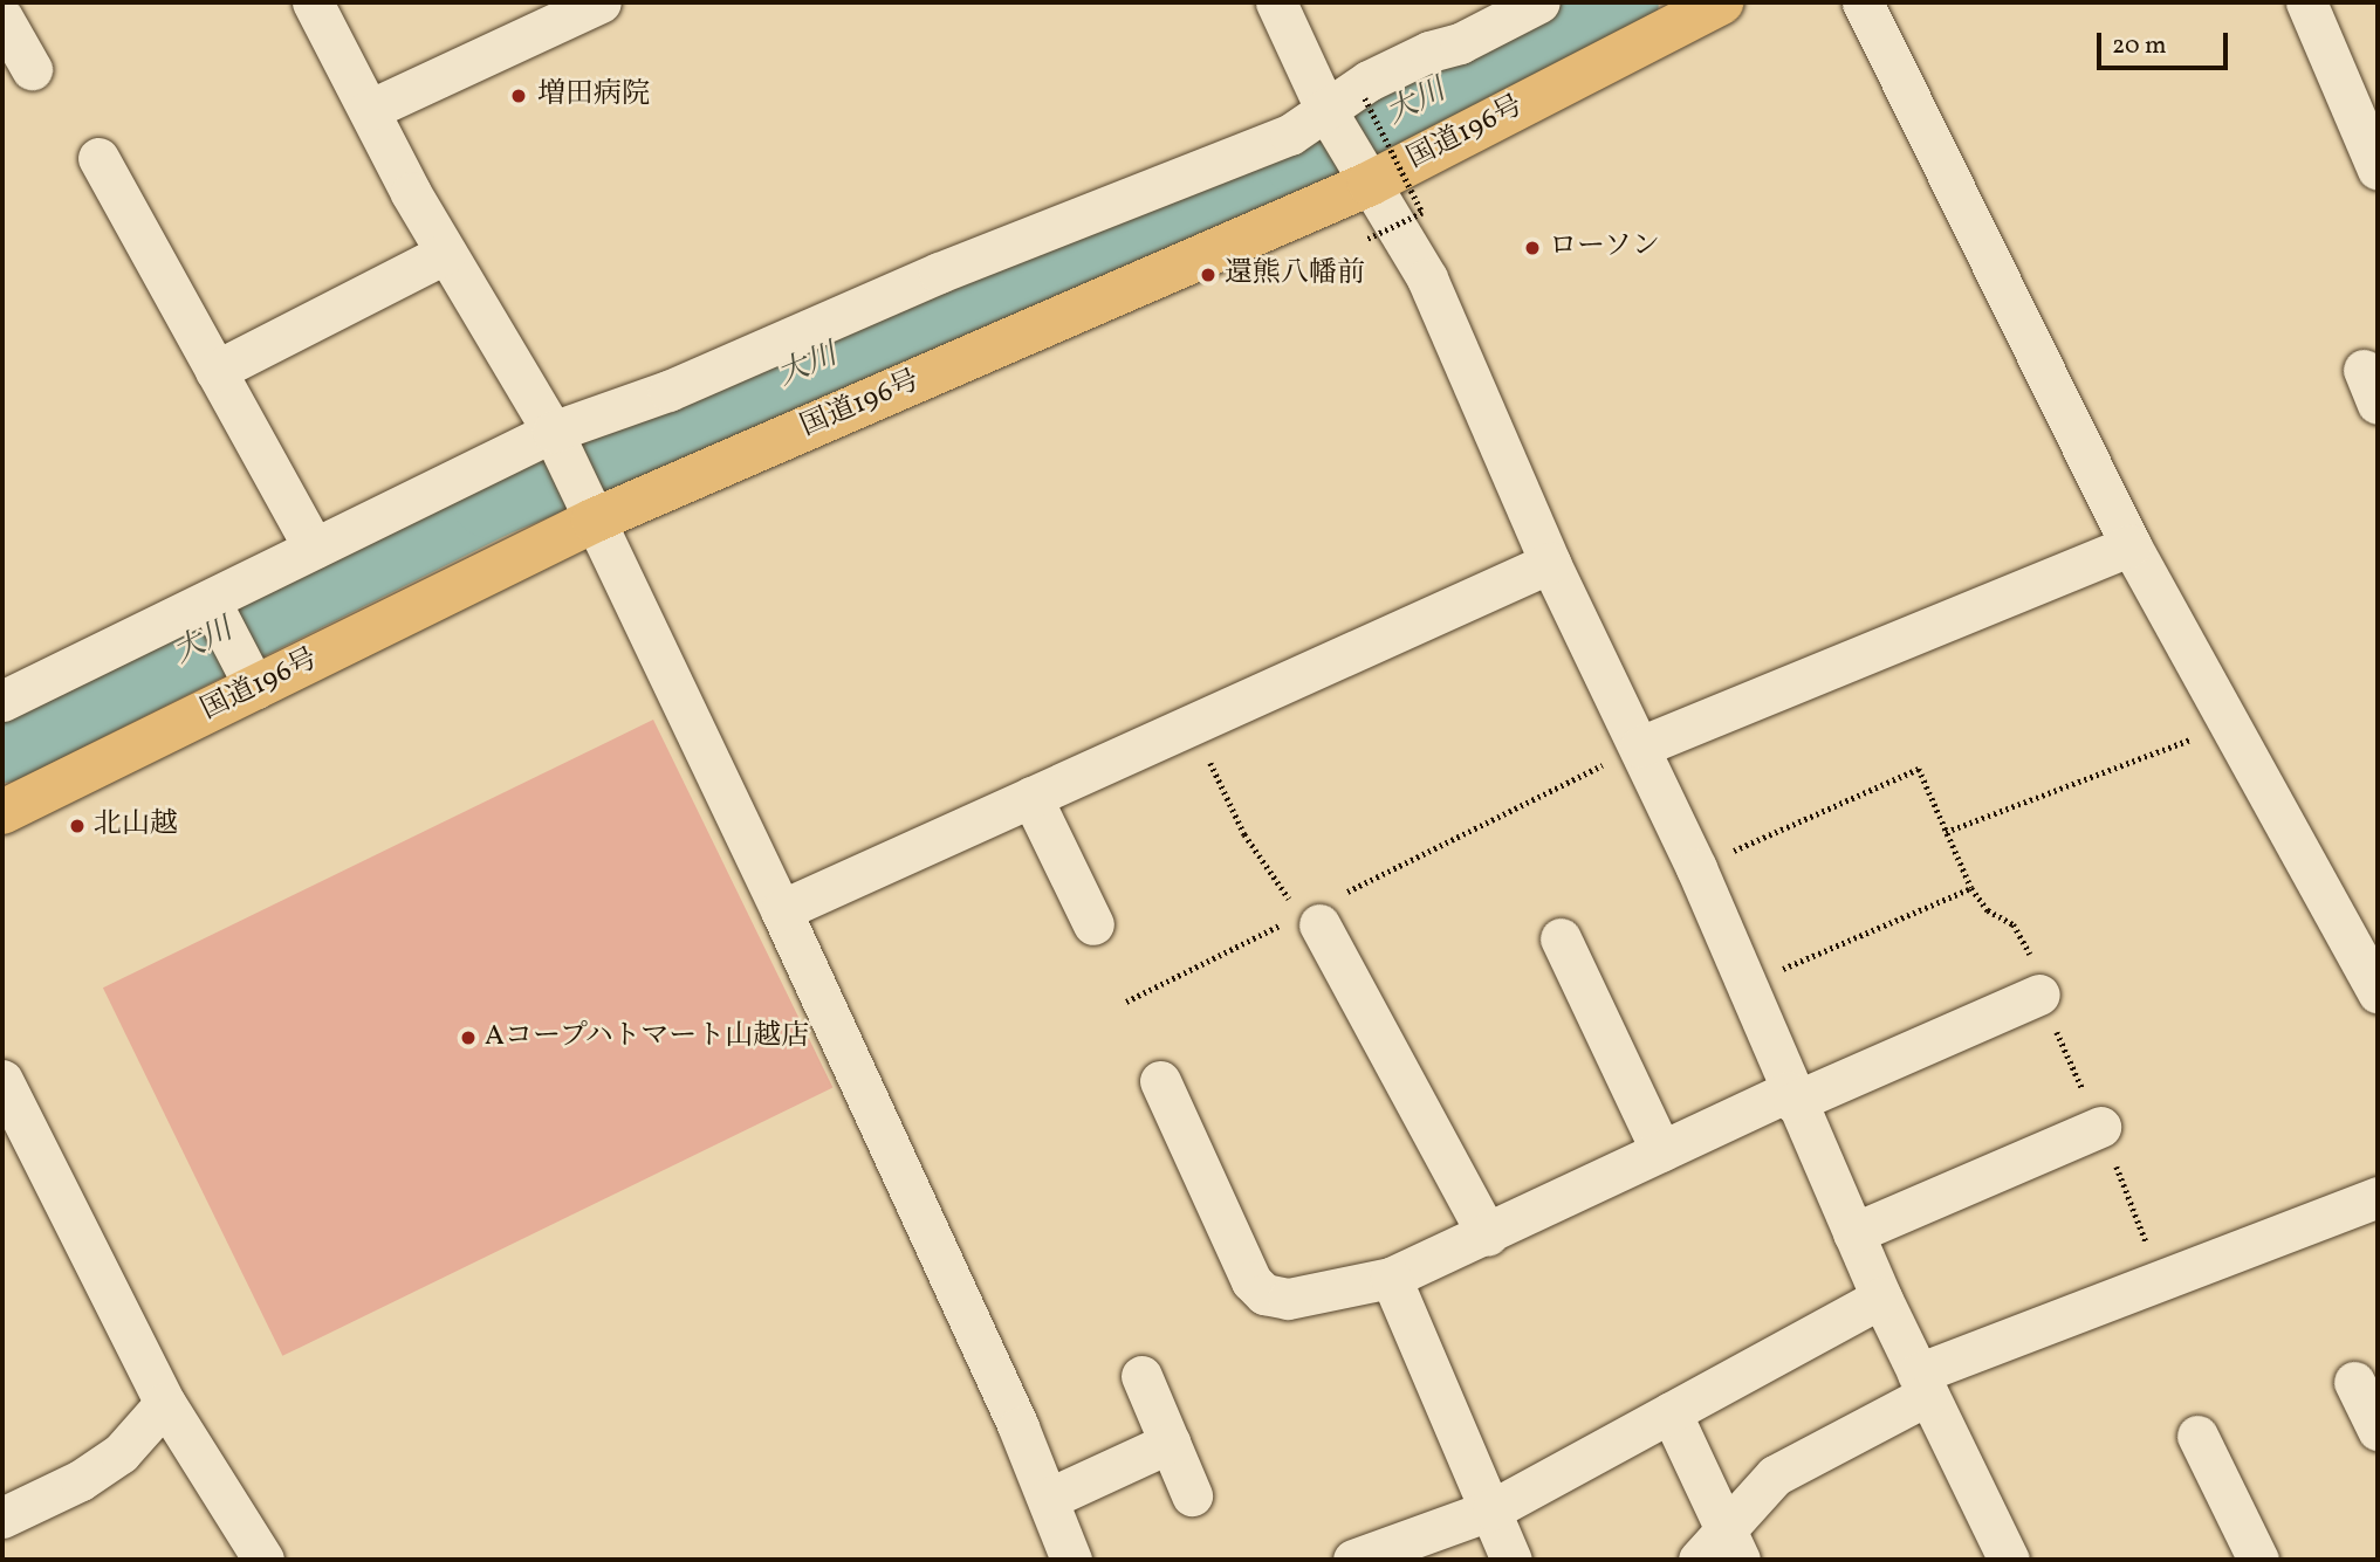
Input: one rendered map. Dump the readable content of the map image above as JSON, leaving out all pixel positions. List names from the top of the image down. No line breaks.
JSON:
{"streets":{"highway":["国道196号"]},"water":["大川"],"places":["増田病院","ローソン","還熊八幡前","北山越","Aコープハトマート山越店"],"scale_bar":"20 m"}
